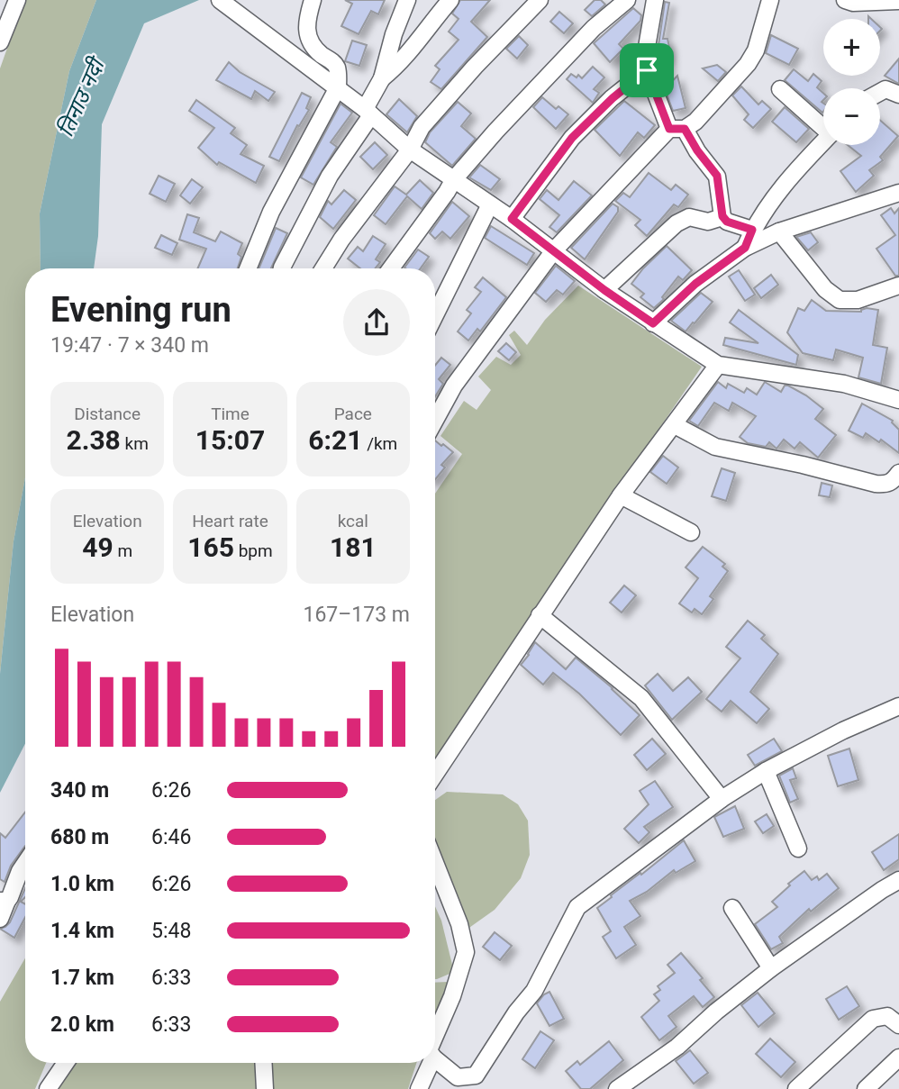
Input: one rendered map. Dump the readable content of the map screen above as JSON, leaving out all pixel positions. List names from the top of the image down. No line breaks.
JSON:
{"water":["तिनाउ नदी"],"page":{"map_buttons":["+","−"],"heading":["Evening run","19:47 · 7 × 340 m"],"stats":[["Distance","2.38 km"],["Time","15:07"],["Pace","6:21 /km"],["Elevation","49 m"],["Heart rate","165 bpm"],["kcal","181"]],"chart":["Elevation","167–173 m"],"list":[{"name":"340 m","note":"6:26"},{"name":"680 m","note":"6:46"},{"name":"1.0 km","note":"6:26"},{"name":"1.4 km","note":"5:48"},{"name":"1.7 km","note":"6:33"},{"name":"2.0 km","note":"6:33"}]}}
